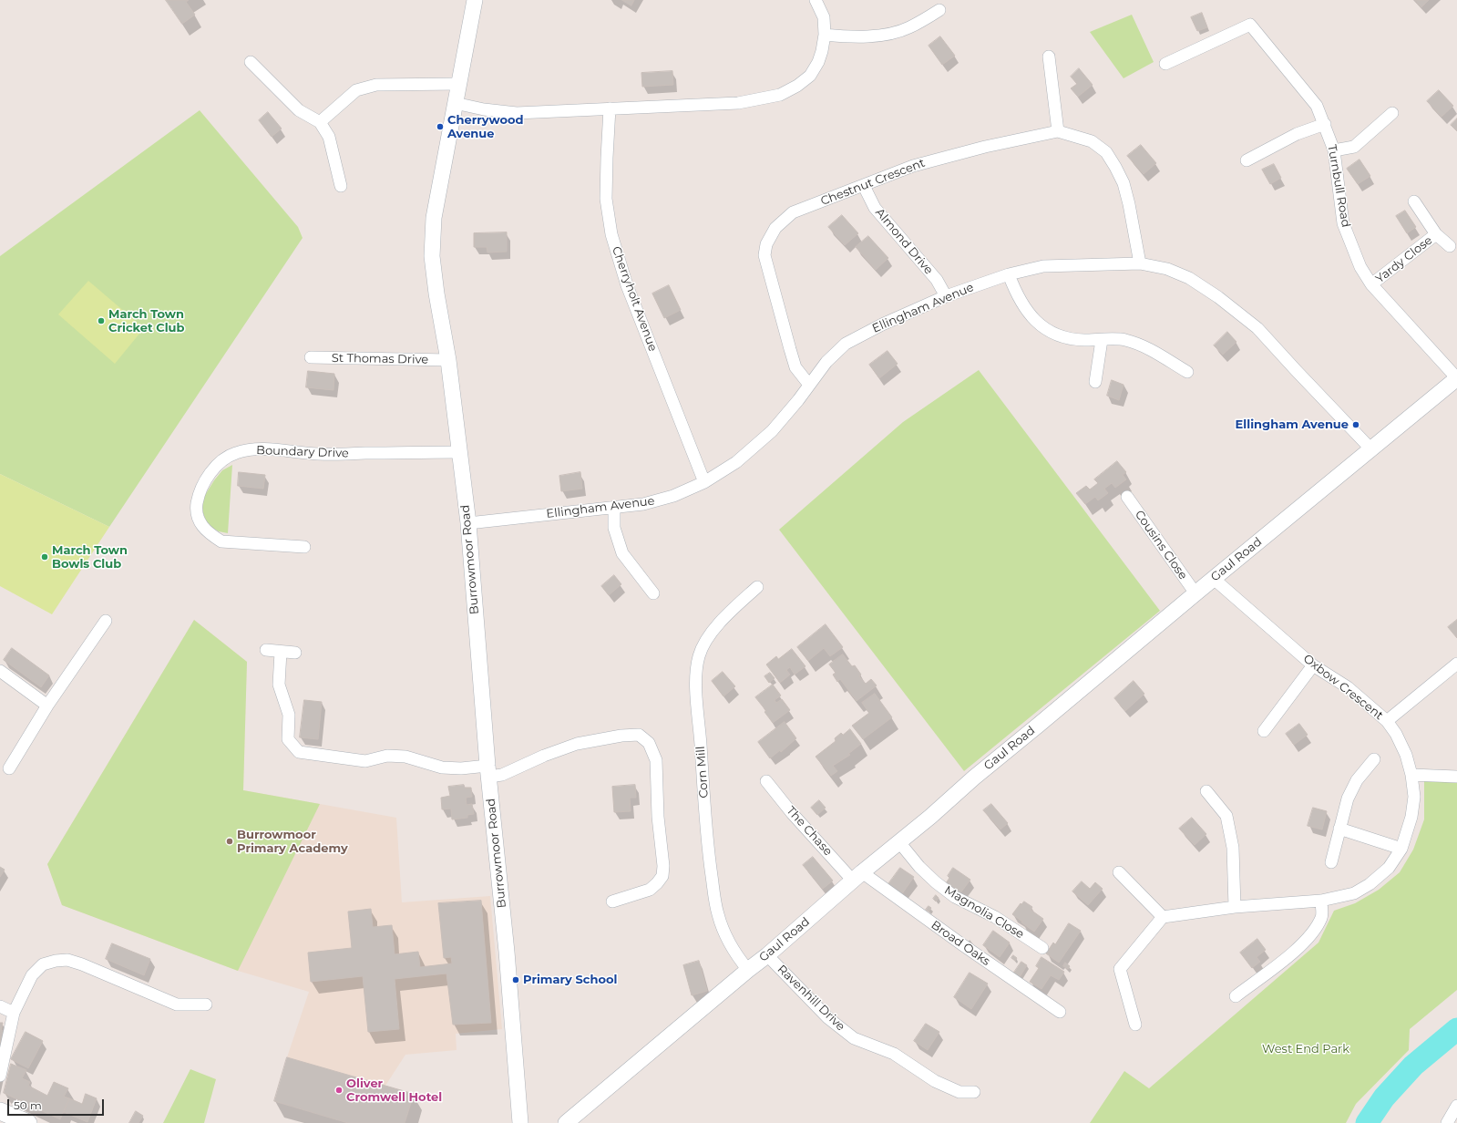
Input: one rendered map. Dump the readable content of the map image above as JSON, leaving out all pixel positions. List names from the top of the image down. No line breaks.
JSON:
{"streets":{"street":["Chestnut Crescent","Turnbull Road","Almond Drive","Yardy Close","Cherryholt Avenue","Ellingham Avenue","St Thomas Drive","Boundary Drive","Cousins Close","Burrowmoor Road","Gaul Road","Oxbow Crescent","Corn Mill","The Chase","Magnolia Close","Broad Oaks","Ravenhill Drive"]},"crossings":[["Chestnut Crescent","Almond Drive"],["Chestnut Crescent","Ellingham Avenue"],["Turnbull Road","Yardy Close"],["Turnbull Road","Gaul Road"],["Almond Drive","Ellingham Avenue"],["Cherryholt Avenue","Ellingham Avenue"],["Ellingham Avenue","Burrowmoor Road"],["Ellingham Avenue","Gaul Road"],["St Thomas Drive","Burrowmoor Road"],["Boundary Drive","Burrowmoor Road"],["Cousins Close","Gaul Road"],["Gaul Road","Oxbow Crescent"],["Gaul Road","Corn Mill"],["Gaul Road","The Chase"],["Gaul Road","Magnolia Close"],["Gaul Road","Broad Oaks"],["Gaul Road","Ravenhill Drive"],["The Chase","Broad Oaks"]],"parks":["West End Park"],"places":["Cherrywood Avenue","March Town Cricket Club","Ellingham Avenue","March Town Bowls Club","Burrowmoor Primary Academy","Primary School","Oliver Cromwell Hotel"],"scale_bar":"50 m"}
